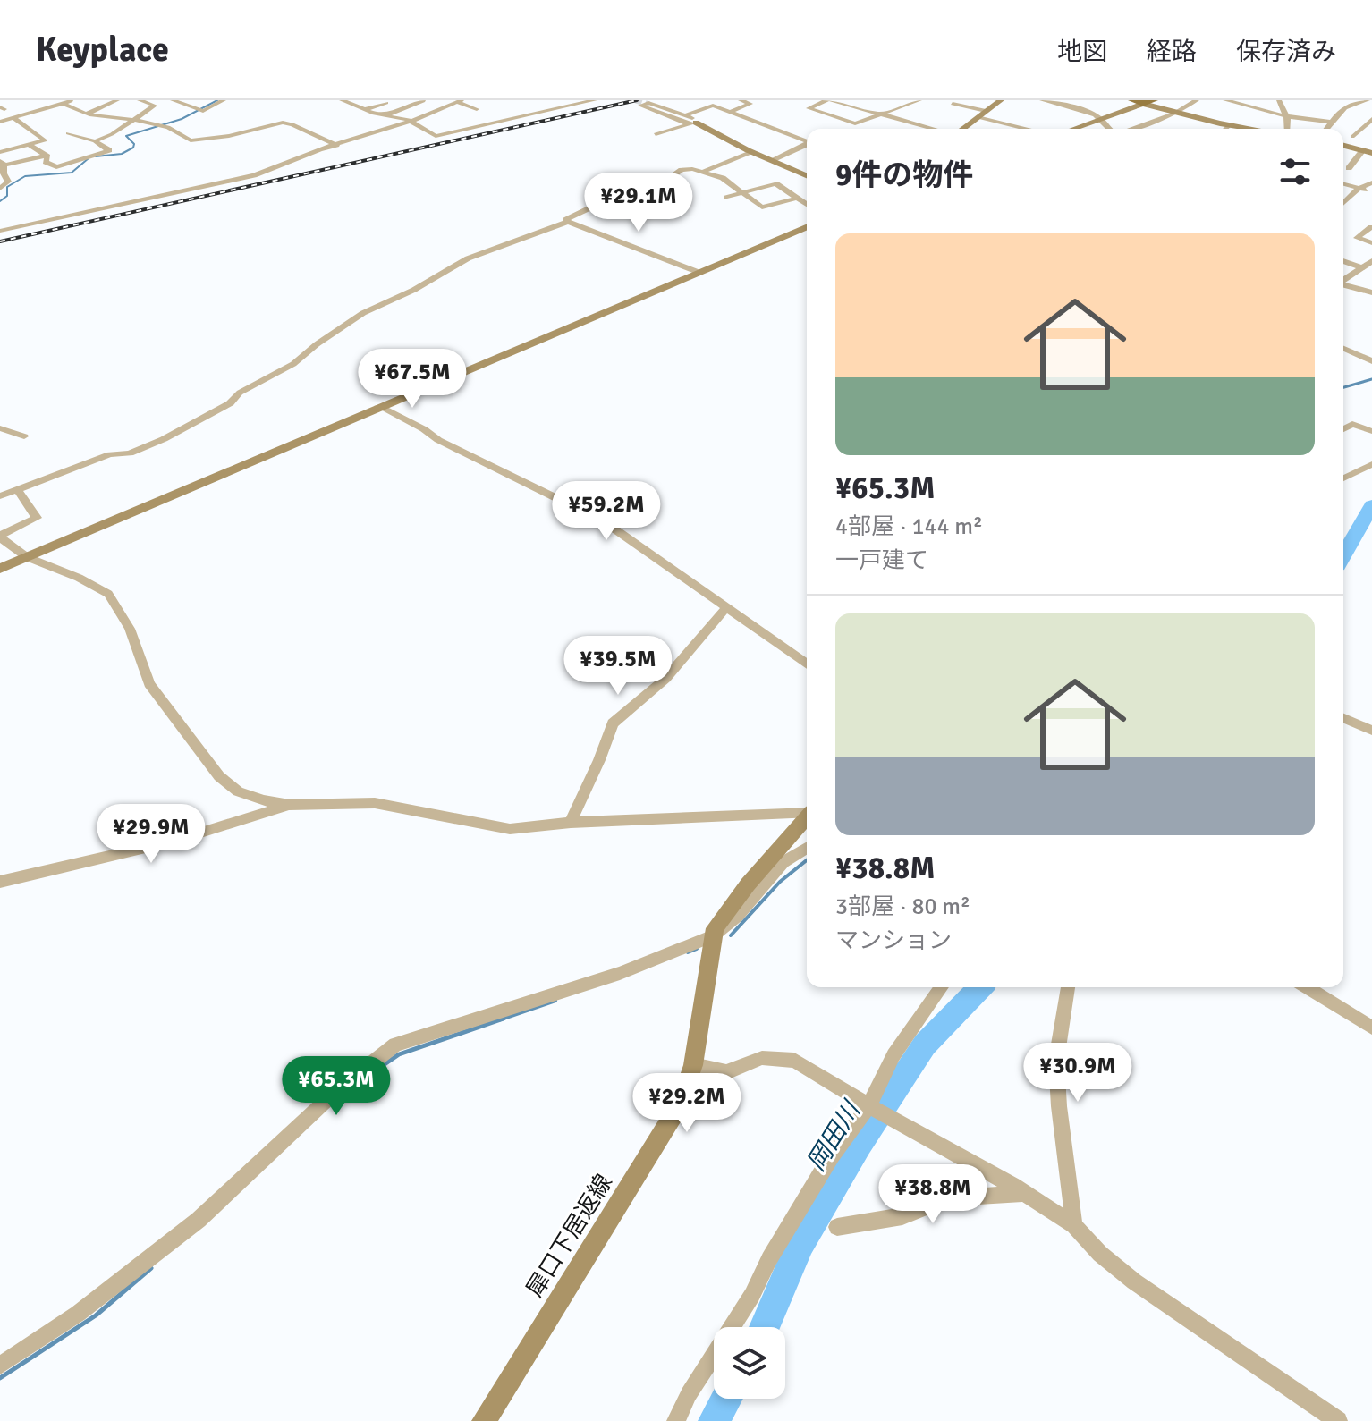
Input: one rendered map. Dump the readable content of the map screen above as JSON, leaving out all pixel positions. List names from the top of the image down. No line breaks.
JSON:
{"streets":{"street":["犀口下居返線"]},"water":["岡田川"],"page":{"header":"Keyplace","nav":["地図","経路","保存済み"],"heading":"9件の物件","price":["¥29.1M","¥67.5M","¥59.2M","¥39.5M","¥29.9M","¥30.9M","¥65.3M","¥29.2M","¥38.8M"],"list":[{"name":"¥65.3M","note":"4部屋 · 144 m² · 一戸建て"},{"name":"¥38.8M","note":"3部屋 · 80 m² · マンション"}]}}
